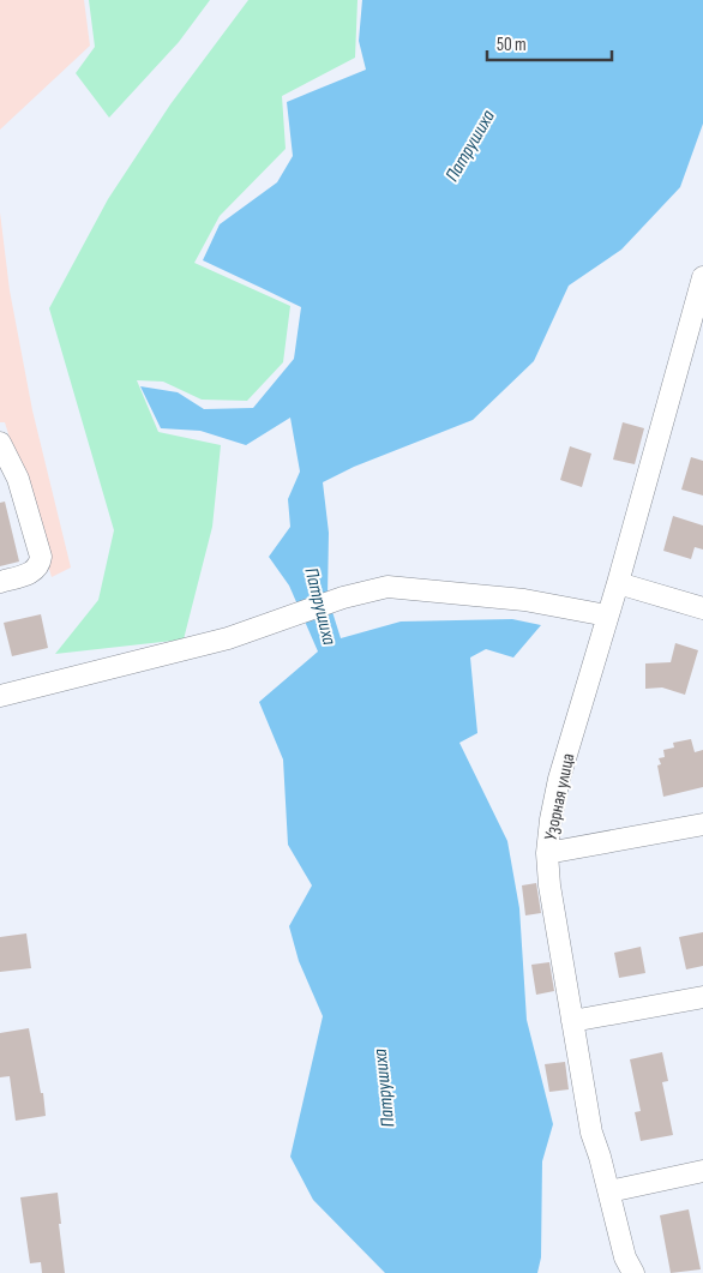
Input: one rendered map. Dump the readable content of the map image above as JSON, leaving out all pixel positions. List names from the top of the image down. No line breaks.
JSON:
{"streets":{"street":["Узорная улица"]},"water":["Патрушиха"],"scale_bar":"50 m"}
